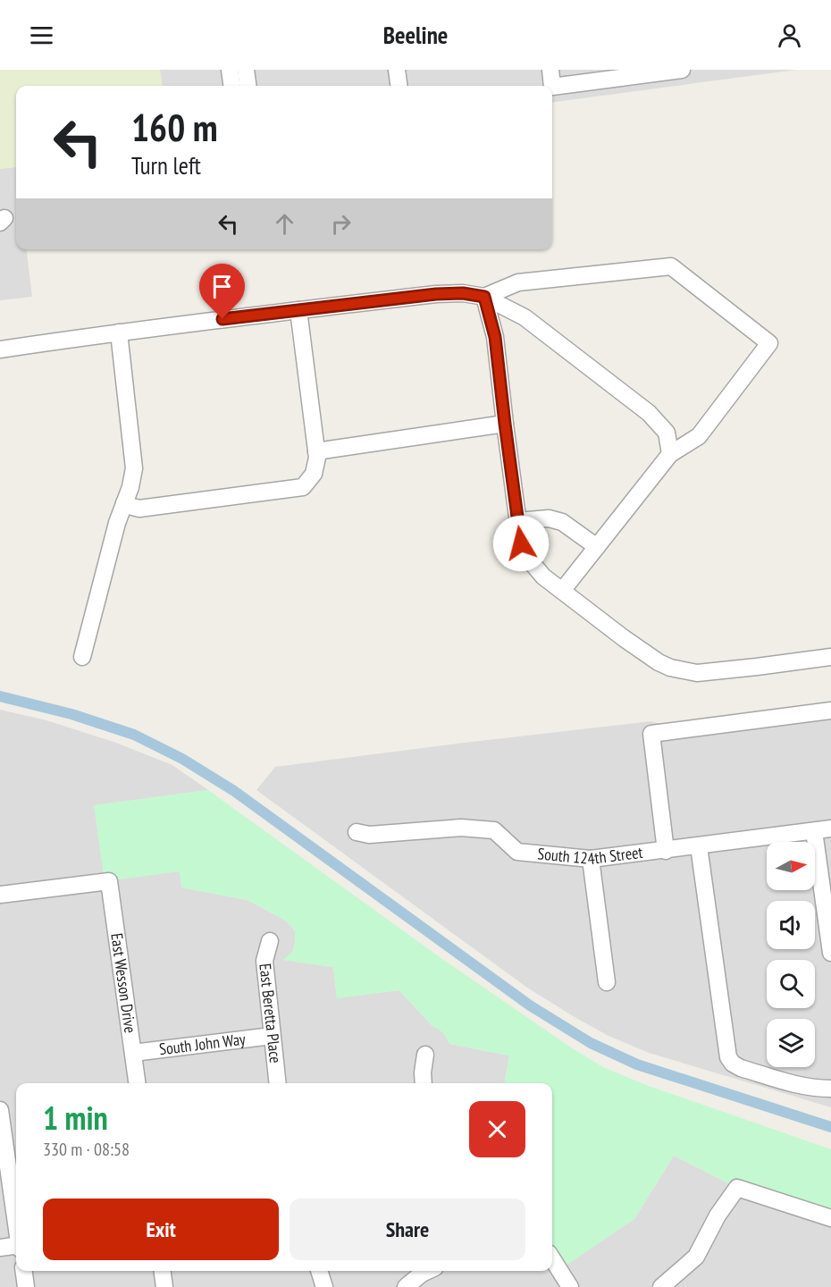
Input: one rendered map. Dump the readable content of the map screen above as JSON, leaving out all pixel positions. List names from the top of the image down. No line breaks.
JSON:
{"streets":{"street":["South 124th Street","East Wesson Drive","East Beretta Place","South John Way"]},"crossings":[["East Wesson Drive","South John Way"],["East Beretta Place","South John Way"]],"north":"right","page":{"header":"Beeline","turn":["160 m","Turn left"],"heading":["1 min","330 m · 08:58"],"buttons":["Exit","Share"]}}
